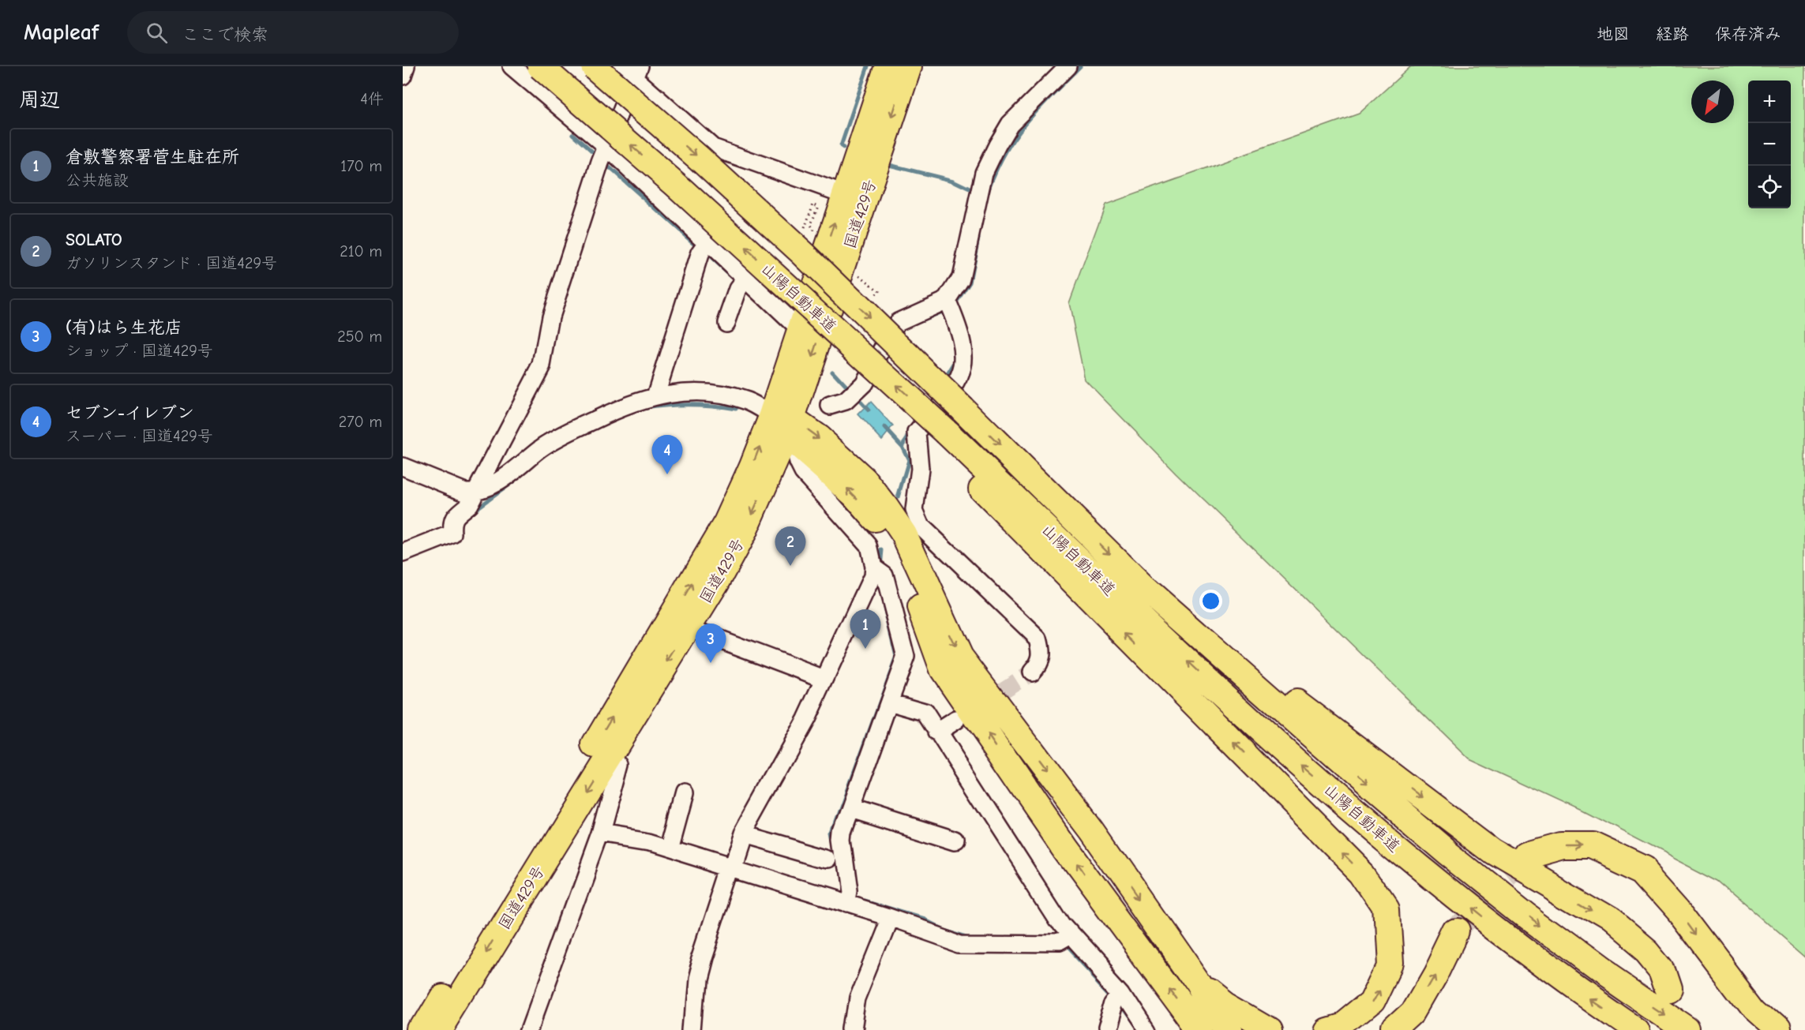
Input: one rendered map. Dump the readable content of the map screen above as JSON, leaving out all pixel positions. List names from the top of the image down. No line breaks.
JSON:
{"streets":{"highway":["国道429号","山陽自動車道"]},"north":"bottom left","page":{"header":"Mapleaf","search":"ここで検索","nav":["地図","経路","保存済み"],"heading":["周辺","4件"],"map_buttons":["+","−"],"list":[{"mark":"1","name":"倉敷警察署菅生駐在所","note":"公共施設","value":"170 m"},{"mark":"2","name":"SOLATO","note":"ガソリンスタンド · 国道429号","value":"210 m"},{"mark":"3","name":"(有)はら生花店","note":"ショップ · 国道429号","value":"250 m"},{"mark":"4","name":"セブン-イレブン","note":"スーパー · 国道429号","value":"270 m"}],"pins":["4","2","1","3"]}}
